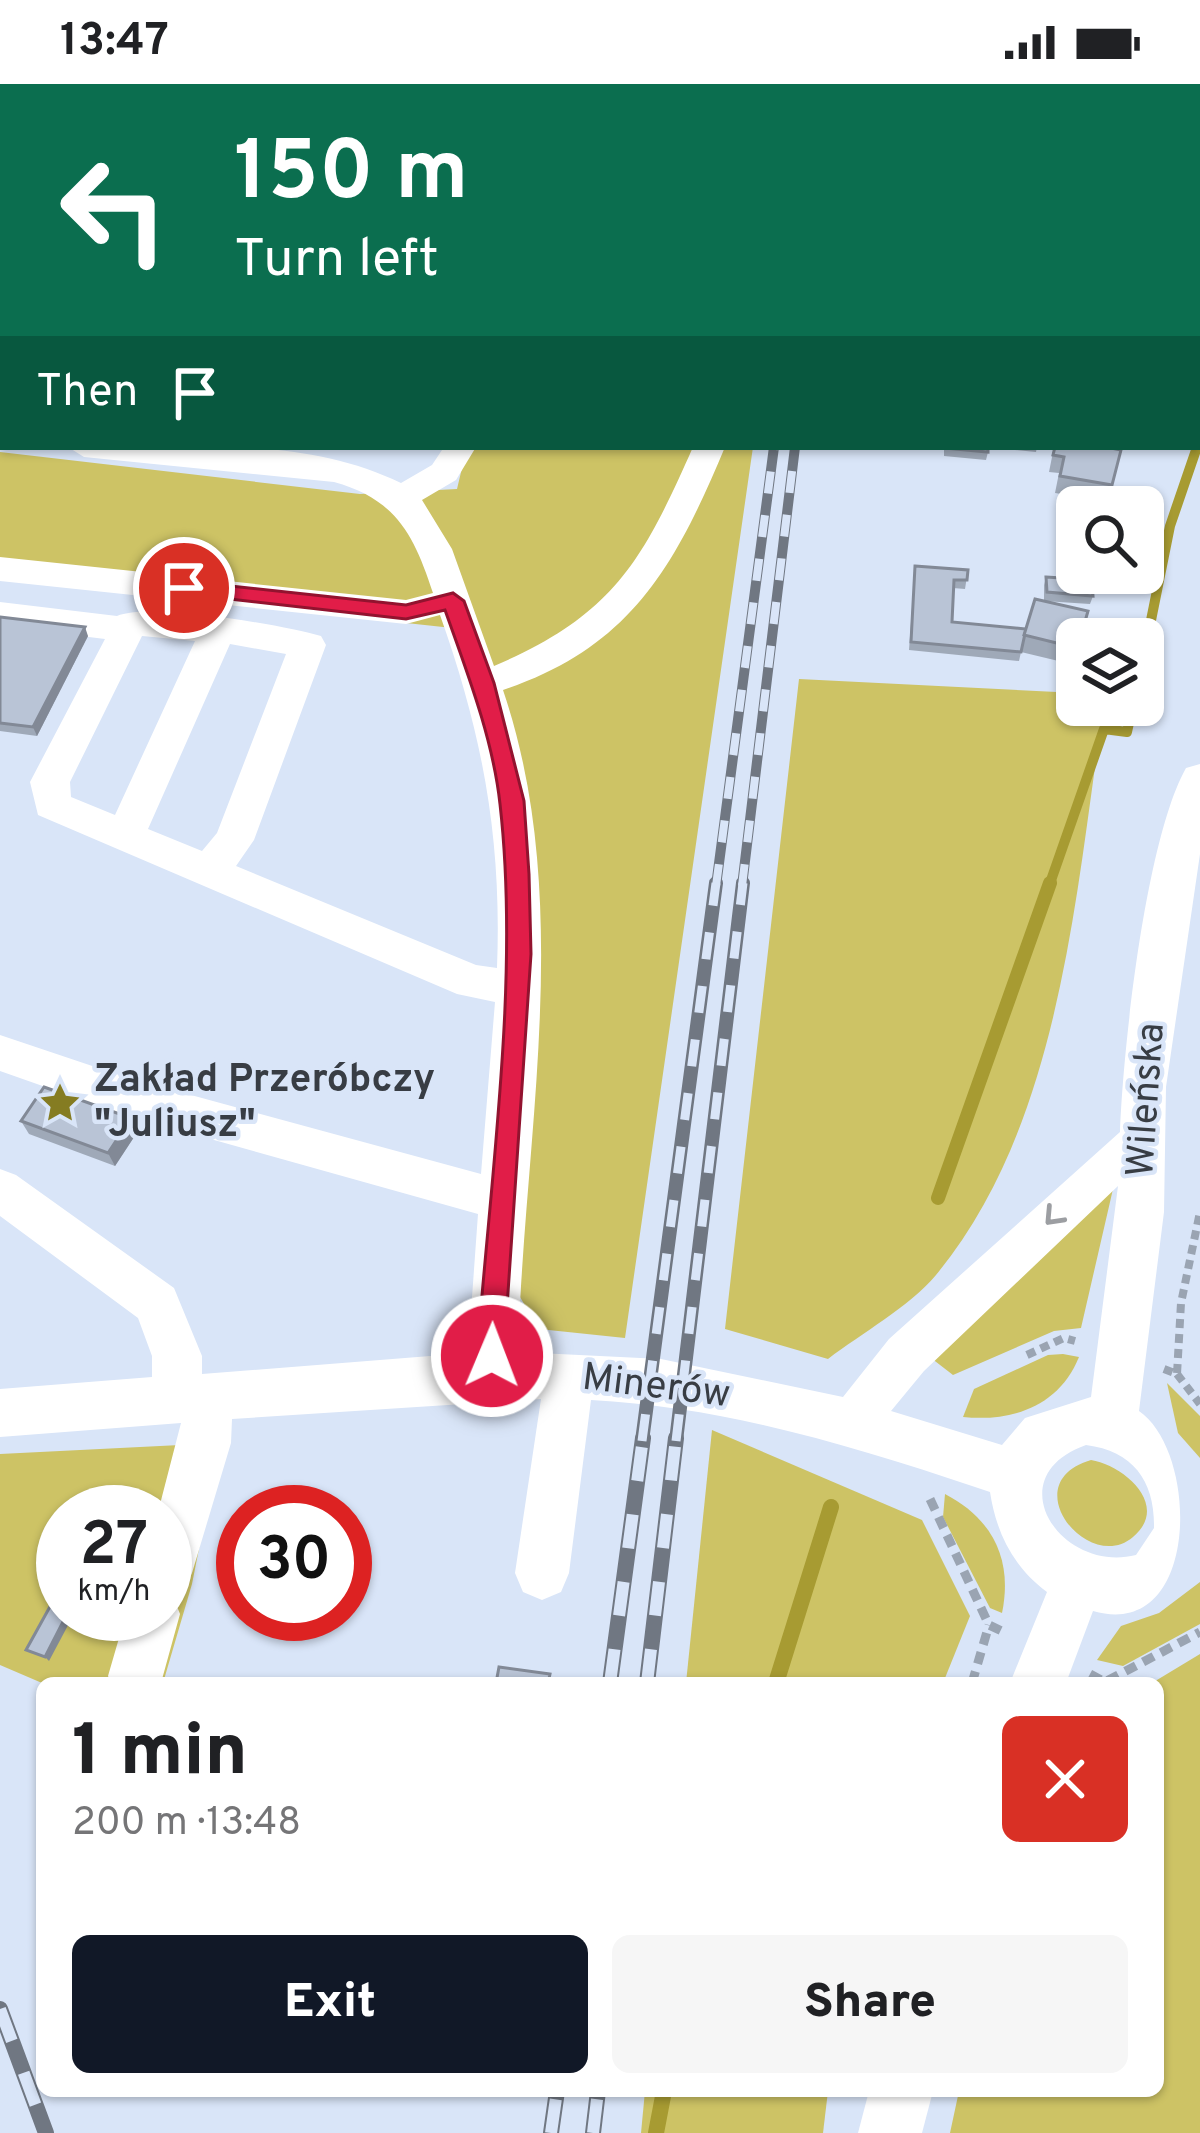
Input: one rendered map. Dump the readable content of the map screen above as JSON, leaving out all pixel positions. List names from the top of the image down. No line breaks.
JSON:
{"streets":{"street":["Wileńska","Minerów"]},"crossings":[["Wileńska","Minerów"]],"places":{"place":["Zakład Przeróbczy \"Juliusz\""]},"page":{"status":"13:47","turn":["150 m","Turn left"],"then":"Then","speed":"27 km/h","limit":"30","heading":["1 min","200 m · 13:48"],"buttons":["Exit","Share"]}}
